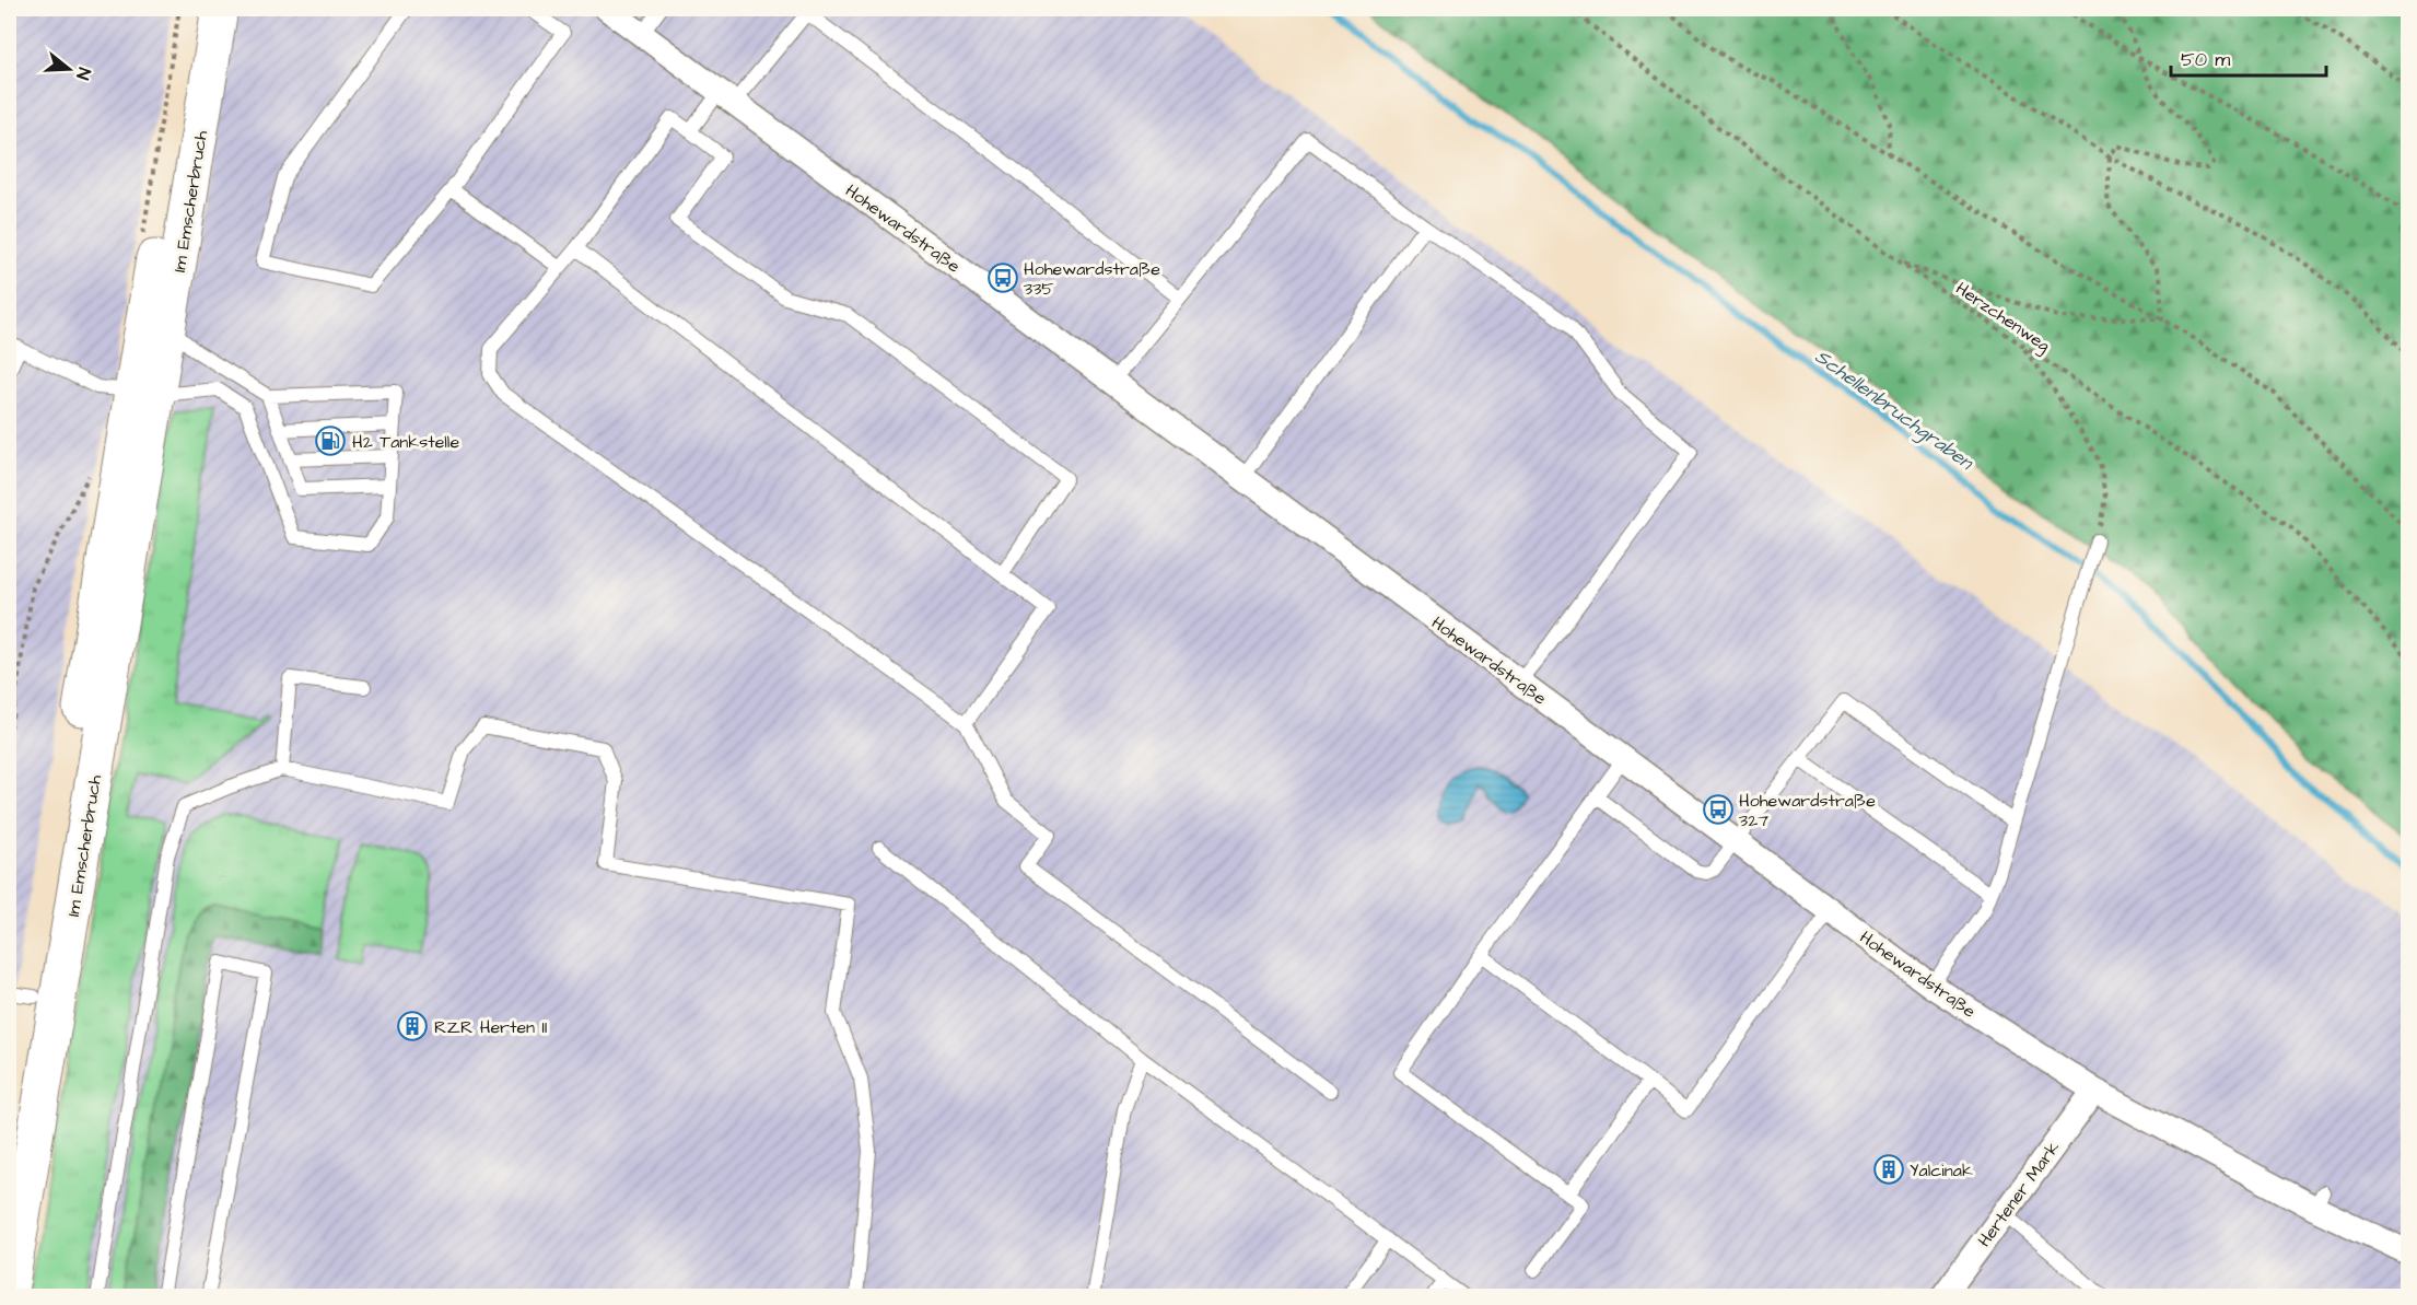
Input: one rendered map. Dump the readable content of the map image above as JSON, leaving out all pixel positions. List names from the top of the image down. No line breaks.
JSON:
{"streets":{"main road":["Im Emscherbruch"],"street":["Hohewardstraße","Hertener Mark"],"path":["Herzchenweg"]},"crossings":[["Hohewardstraße","Hertener Mark"]],"water":["Schellenbruchgraben"],"places":{"bus stop":["Hohewardstraße 335","Hohewardstraße 327"],"fuel station":["H2 Tankstelle"],"building":["RZR Herten II","Yalcinak"]},"scale_bar":"50 m","north":"right"}
